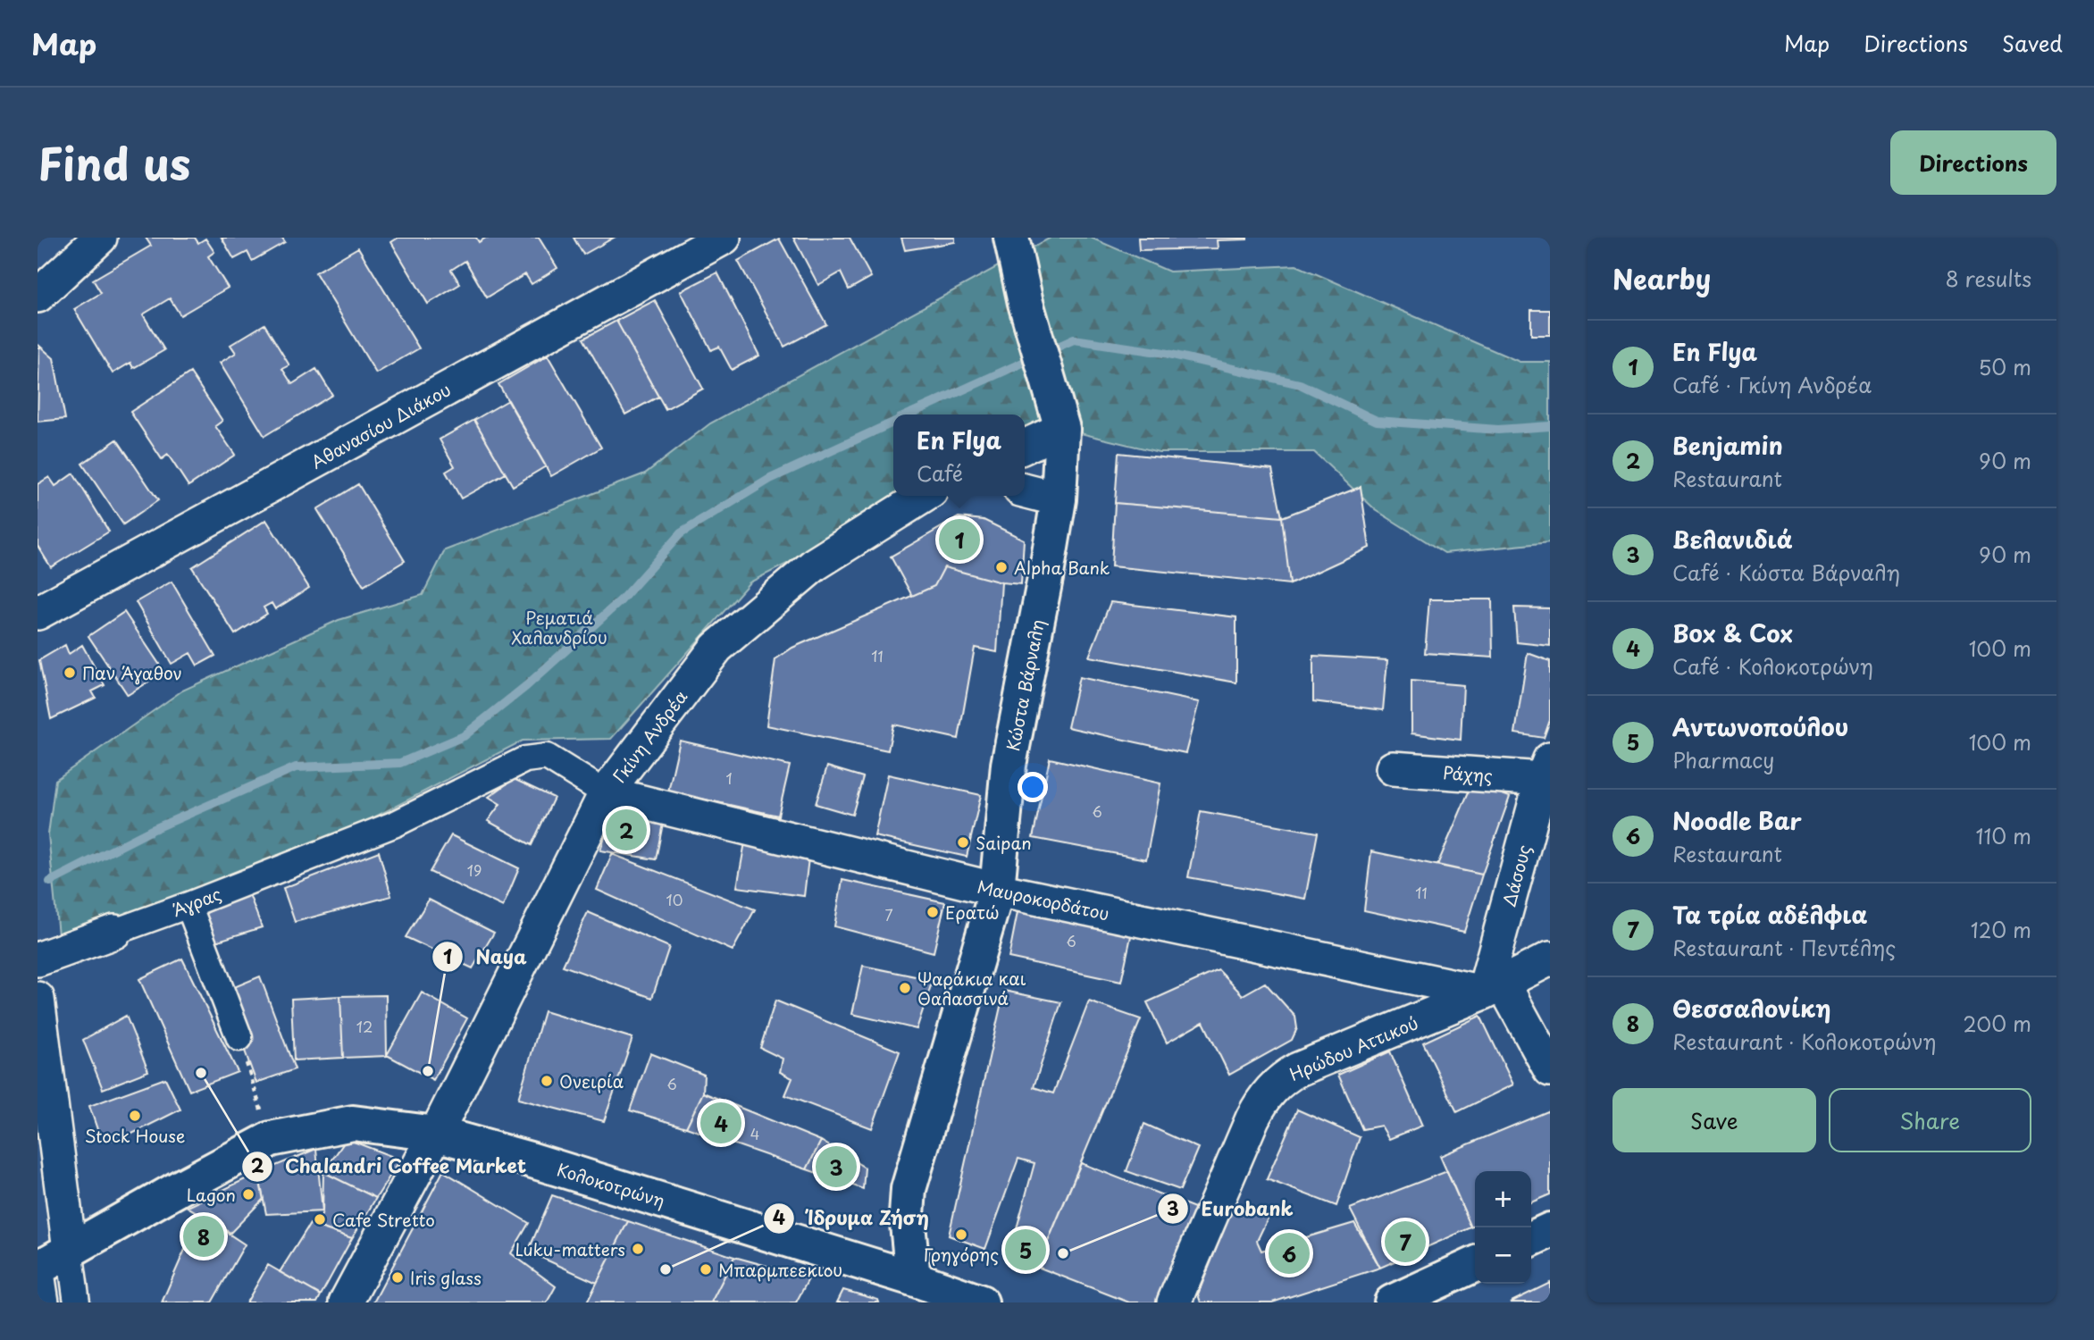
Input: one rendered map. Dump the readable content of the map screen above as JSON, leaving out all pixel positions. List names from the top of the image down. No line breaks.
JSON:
{"streets":{"main road":["Κώστα Βάρναλη","Κολοκοτρώνη"],"street":["Αθανασίου Διάκου","Γκίνη Ανδρέα","Ράχης","Δάσους","Μαυροκορδάτου","Άγρας","Ηρώδου Αττικού"]},"crossings":[["Κώστα Βάρναλη","Μαυροκορδάτου"],["Κώστα Βάρναλη","Κολοκοτρώνη"],["Γκίνη Ανδρέα","Μαυροκορδάτου"],["Γκίνη Ανδρέα","Άγρας"],["Γκίνη Ανδρέα","Κολοκοτρώνη"],["Ράχης","Δάσους"],["Δάσους","Μαυροκορδάτου"],["Δάσους","Ηρώδου Αττικού"],["Μαυροκορδάτου","Άγρας"],["Μαυροκορδάτου","Ηρώδου Αττικού"]],"parks":["Ρεματιά Χαλανδρίου"],"places":["Alpha Bank","Παν Άγαθον","Saipan","Ερατώ","Ψαράκια και Θαλασσινά","Naya","Chalandri Coffee Market","Ονειρία","Stock House","Lagon","Cafe Stretto","Γρηγόρης","Luku-matters","Eurobank","Ίδρυμα Ζήση","Μπαρμπεεκιου","Iris glass"],"house_numbers":["11","1","6","19","11","10","7","6","12","6","4"],"page":{"header":"Map","nav":["Map","Directions","Saved"],"title":"Find us","buttons":["Directions",["Save","Share"]],"heading":["Nearby","8 results"],"list":[{"mark":"1","name":"En Flya","note":"Café · Γκίνη Ανδρέα","value":"50 m"},{"mark":"2","name":"Benjamin","note":"Restaurant","value":"90 m"},{"mark":"3","name":"Βελανιδιά","note":"Café · Κώστα Βάρναλη","value":"90 m"},{"mark":"4","name":"Box & Cox","note":"Café · Κολοκοτρώνη","value":"100 m"},{"mark":"5","name":"Αντωνοπούλου","note":"Pharmacy","value":"100 m"},{"mark":"6","name":"Noodle Bar","note":"Restaurant","value":"110 m"},{"mark":"7","name":"Τα τρία αδέλφια","note":"Restaurant · Πεντέλης","value":"120 m"},{"mark":"8","name":"Θεσσαλονίκη","note":"Restaurant · Κολοκοτρώνη","value":"200 m"}],"popup":["En Flya","Café"],"pins":["1","2","4","3","8","7","5","6"],"map_buttons":["+","−"]}}
